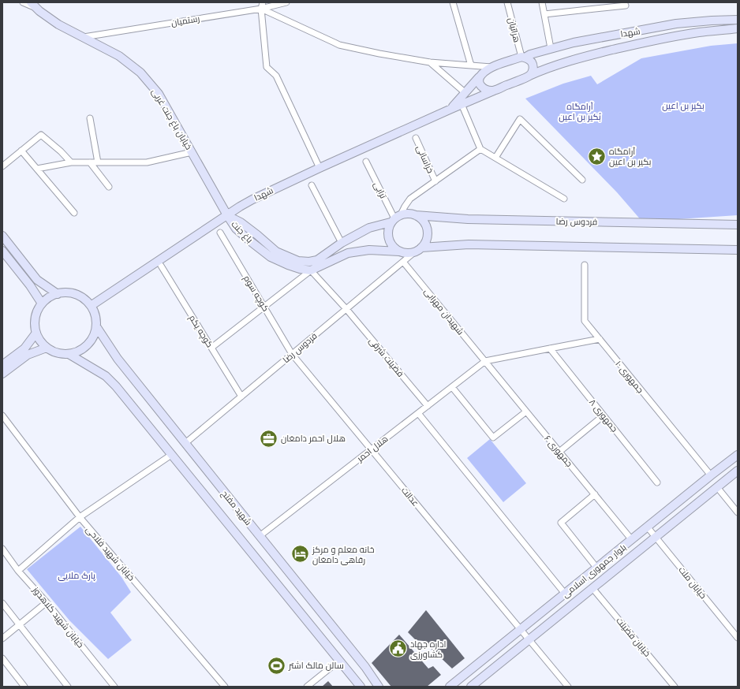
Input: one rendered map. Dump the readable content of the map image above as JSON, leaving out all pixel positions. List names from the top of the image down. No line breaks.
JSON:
{"streets":{"street":["رستمیان","هراتیان","شهدا","خیابان باغ جنت غربی","خراسانی","ترابی","فردوس رضا","باغ جنت","کوچه سوم","شهیدان مهرابی","کوچه یکم","فضیلت شرقی","جمهوری ۱۰","جمهوری ۸","هلال احمر","جمهوری ۶","عدالت","شهید مفتح","خیابان شهید فلاحی","بلوار جمهوری اسلامی","خیابان ملت","خیابان شهید کلاهدوز","خیابان فضیلت"]},"crossings":[["رستمیان","خیابان باغ جنت غربی"],["هراتیان","شهدا"],["شهدا","خیابان باغ جنت غربی"],["شهدا","باغ جنت"],["شهدا","شهید مفتح"],["خیابان باغ جنت غربی","باغ جنت"],["ترابی","فردوس رضا"],["ترابی","باغ جنت"],["فردوس رضا","باغ جنت"],["فردوس رضا","کوچه سوم"],["فردوس رضا","شهیدان مهرابی"],["فردوس رضا","کوچه یکم"],["فردوس رضا","فضیلت شرقی"],["فردوس رضا","عدالت"],["فردوس رضا","شهید مفتح"],["باغ جنت","فضیلت شرقی"],["کوچه سوم","عدالت"],["شهیدان مهرابی","هلال احمر"],["شهیدان مهرابی","جمهوری ۶"],["فضیلت شرقی","هلال احمر"],["جمهوری ۱۰","بلوار جمهوری اسلامی"],["هلال احمر","جمهوری ۶"],["هلال احمر","عدالت"],["هلال احمر","شهید مفتح"],["جمهوری ۶","بلوار جمهوری اسلامی"],["عدالت","بلوار جمهوری اسلامی"],["بلوار جمهوری اسلامی","خیابان ملت"],["بلوار جمهوری اسلامی","خیابان فضیلت"]],"parks":["بکیر بن اعین","آرامگاه بُکیر بن اعین","پارک ملایی"],"places":{"place":["آرامگاه بکیر بن اعین"],"office":["هلال احمر دامغان"],"hotel":["خانه معلم و مرکز رفاهی دامغان"],"public building":["اداره جهاد کشاورزی"],"sports":["سالن مالک اشتر"]}}
